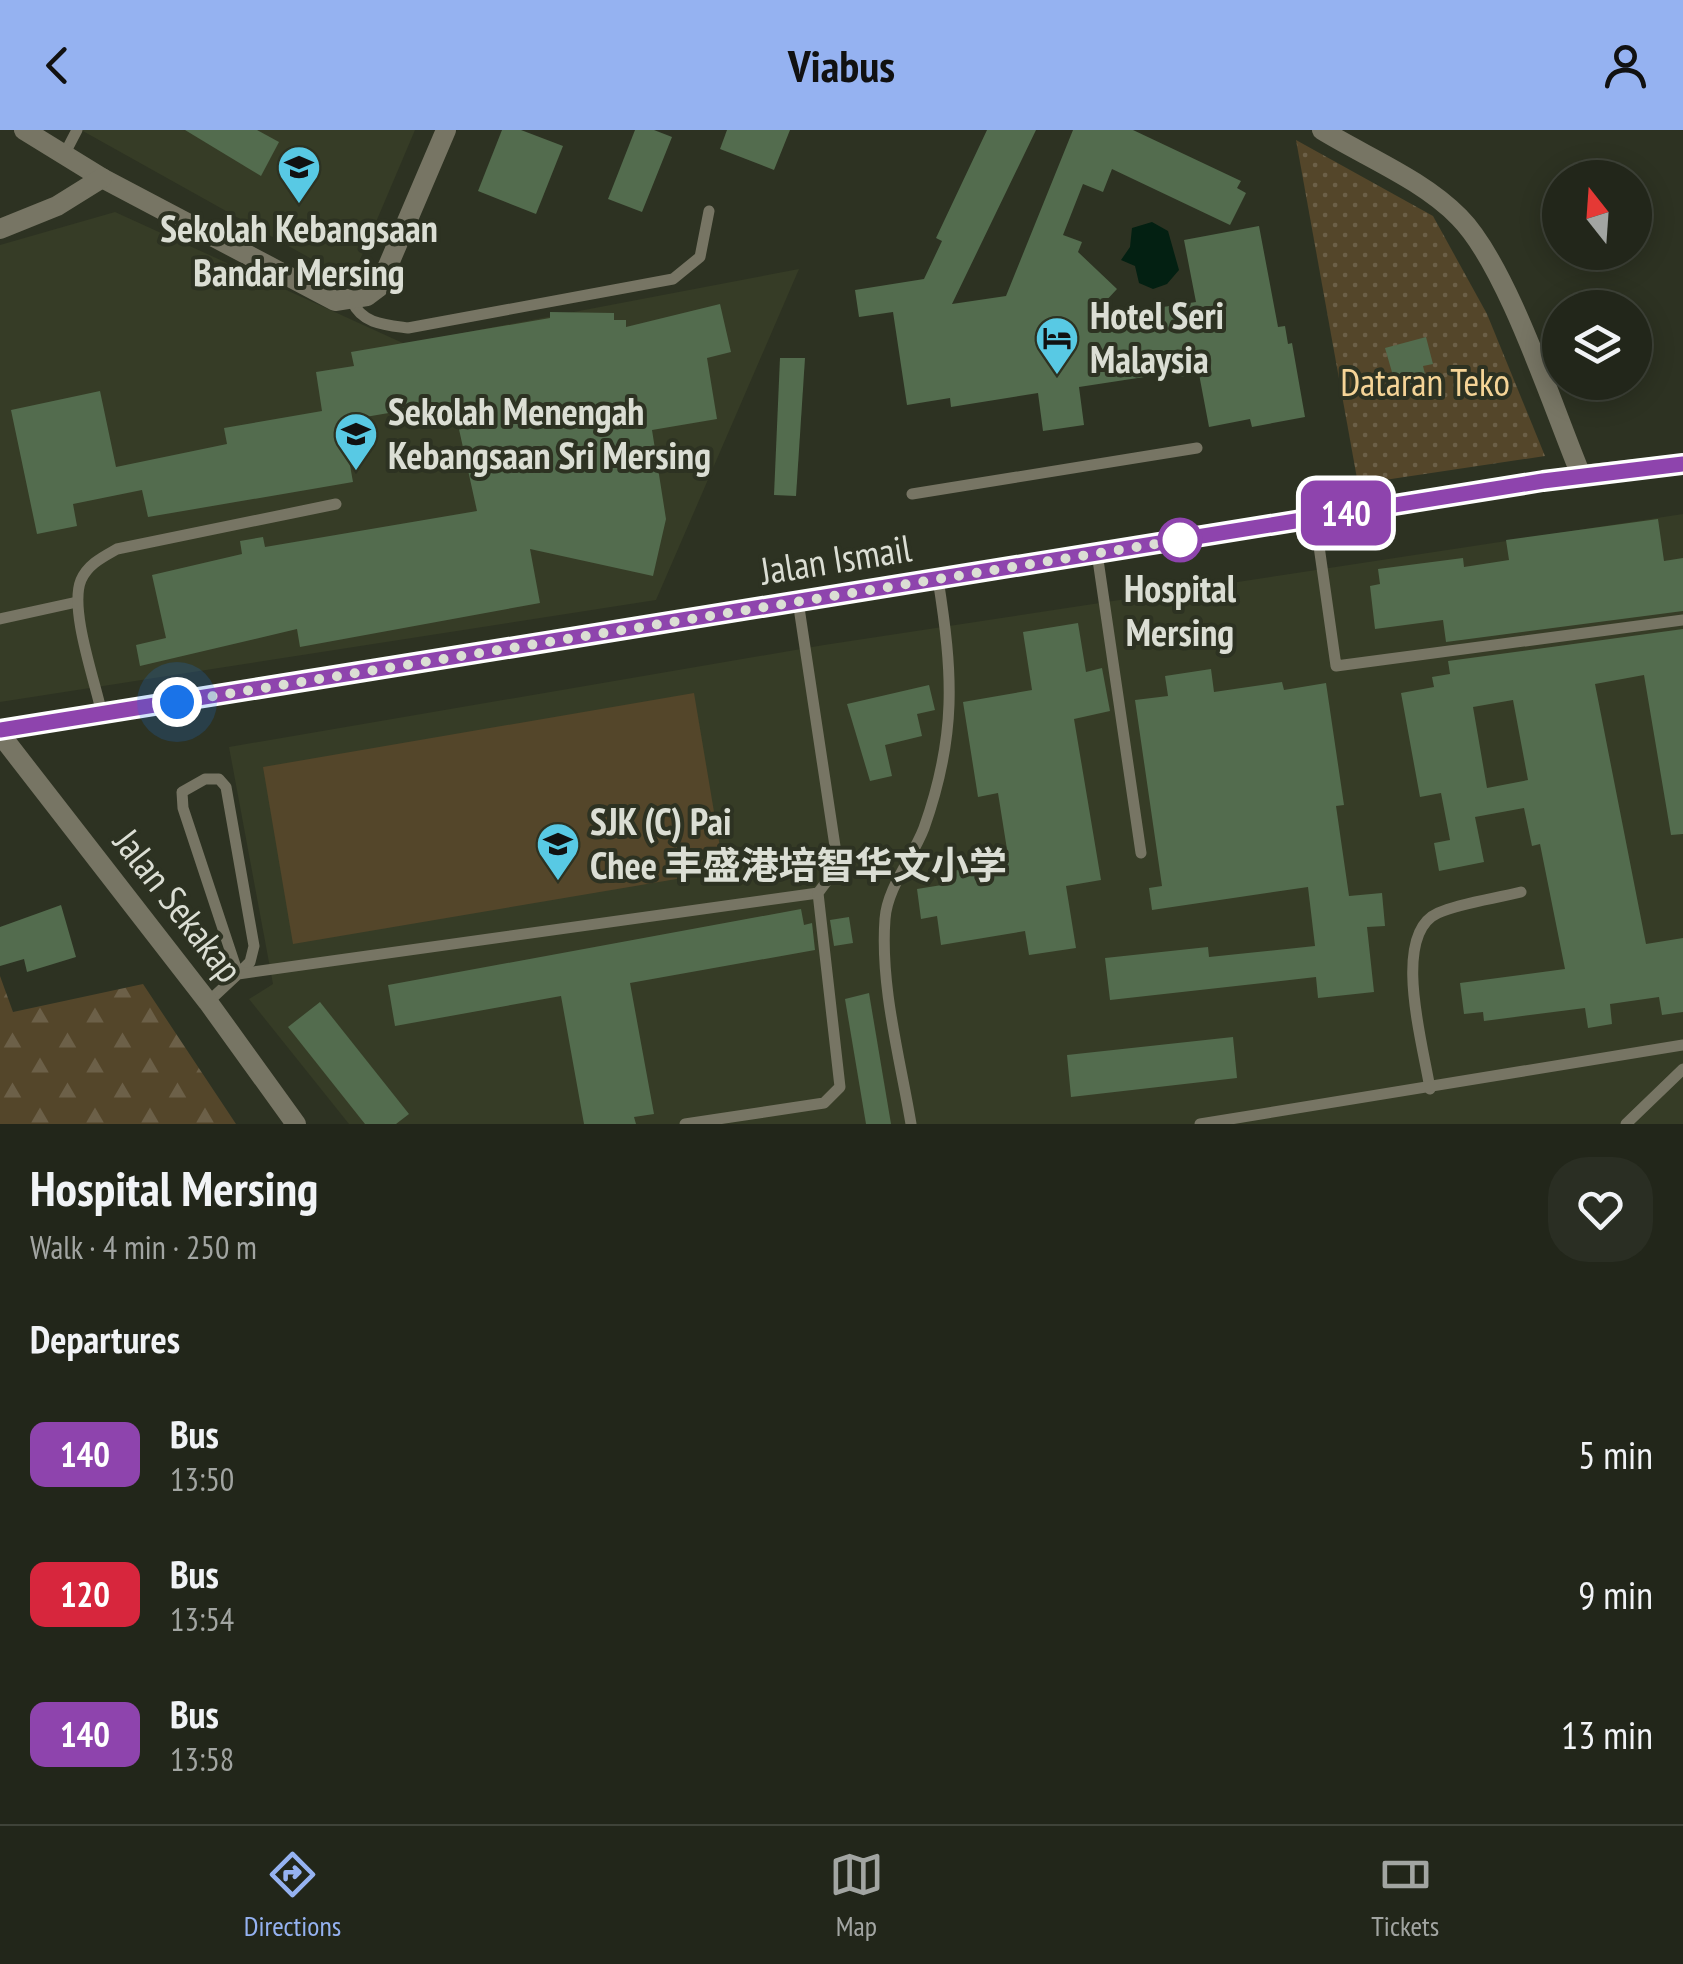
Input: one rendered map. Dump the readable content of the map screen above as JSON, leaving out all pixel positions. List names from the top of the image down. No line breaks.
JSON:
{"streets":{"street":["Jalan Ismail","Jalan Sekakap"]},"crossings":[["Jalan Ismail","Jalan Sekakap"]],"parks":["Dataran Teko"],"places":{"school or university":["Sekolah Kebangsaan Bandar Mersing","Sekolah Menengah Kebangsaan Sri Mersing","SJK (C) Pai Chee 丰盛港培智华文小学"],"hotel":["Hotel Seri Malaysia"],"other":["Hospital Mersing"]},"lines":["bus line 140"],"north":"top","page":{"header":"Viabus","on_map":"140","heading":[["Hospital Mersing","Walk · 4 min · 250 m"],"Departures"],"list":[{"mark":"140","name":"Bus","note":"13:50","value":"5 min"},{"mark":"120","name":"Bus","note":"13:54","value":"9 min"},{"mark":"140","name":"Bus","note":"13:58","value":"13 min"}],"tabs":["Directions","Map","Tickets"]}}
